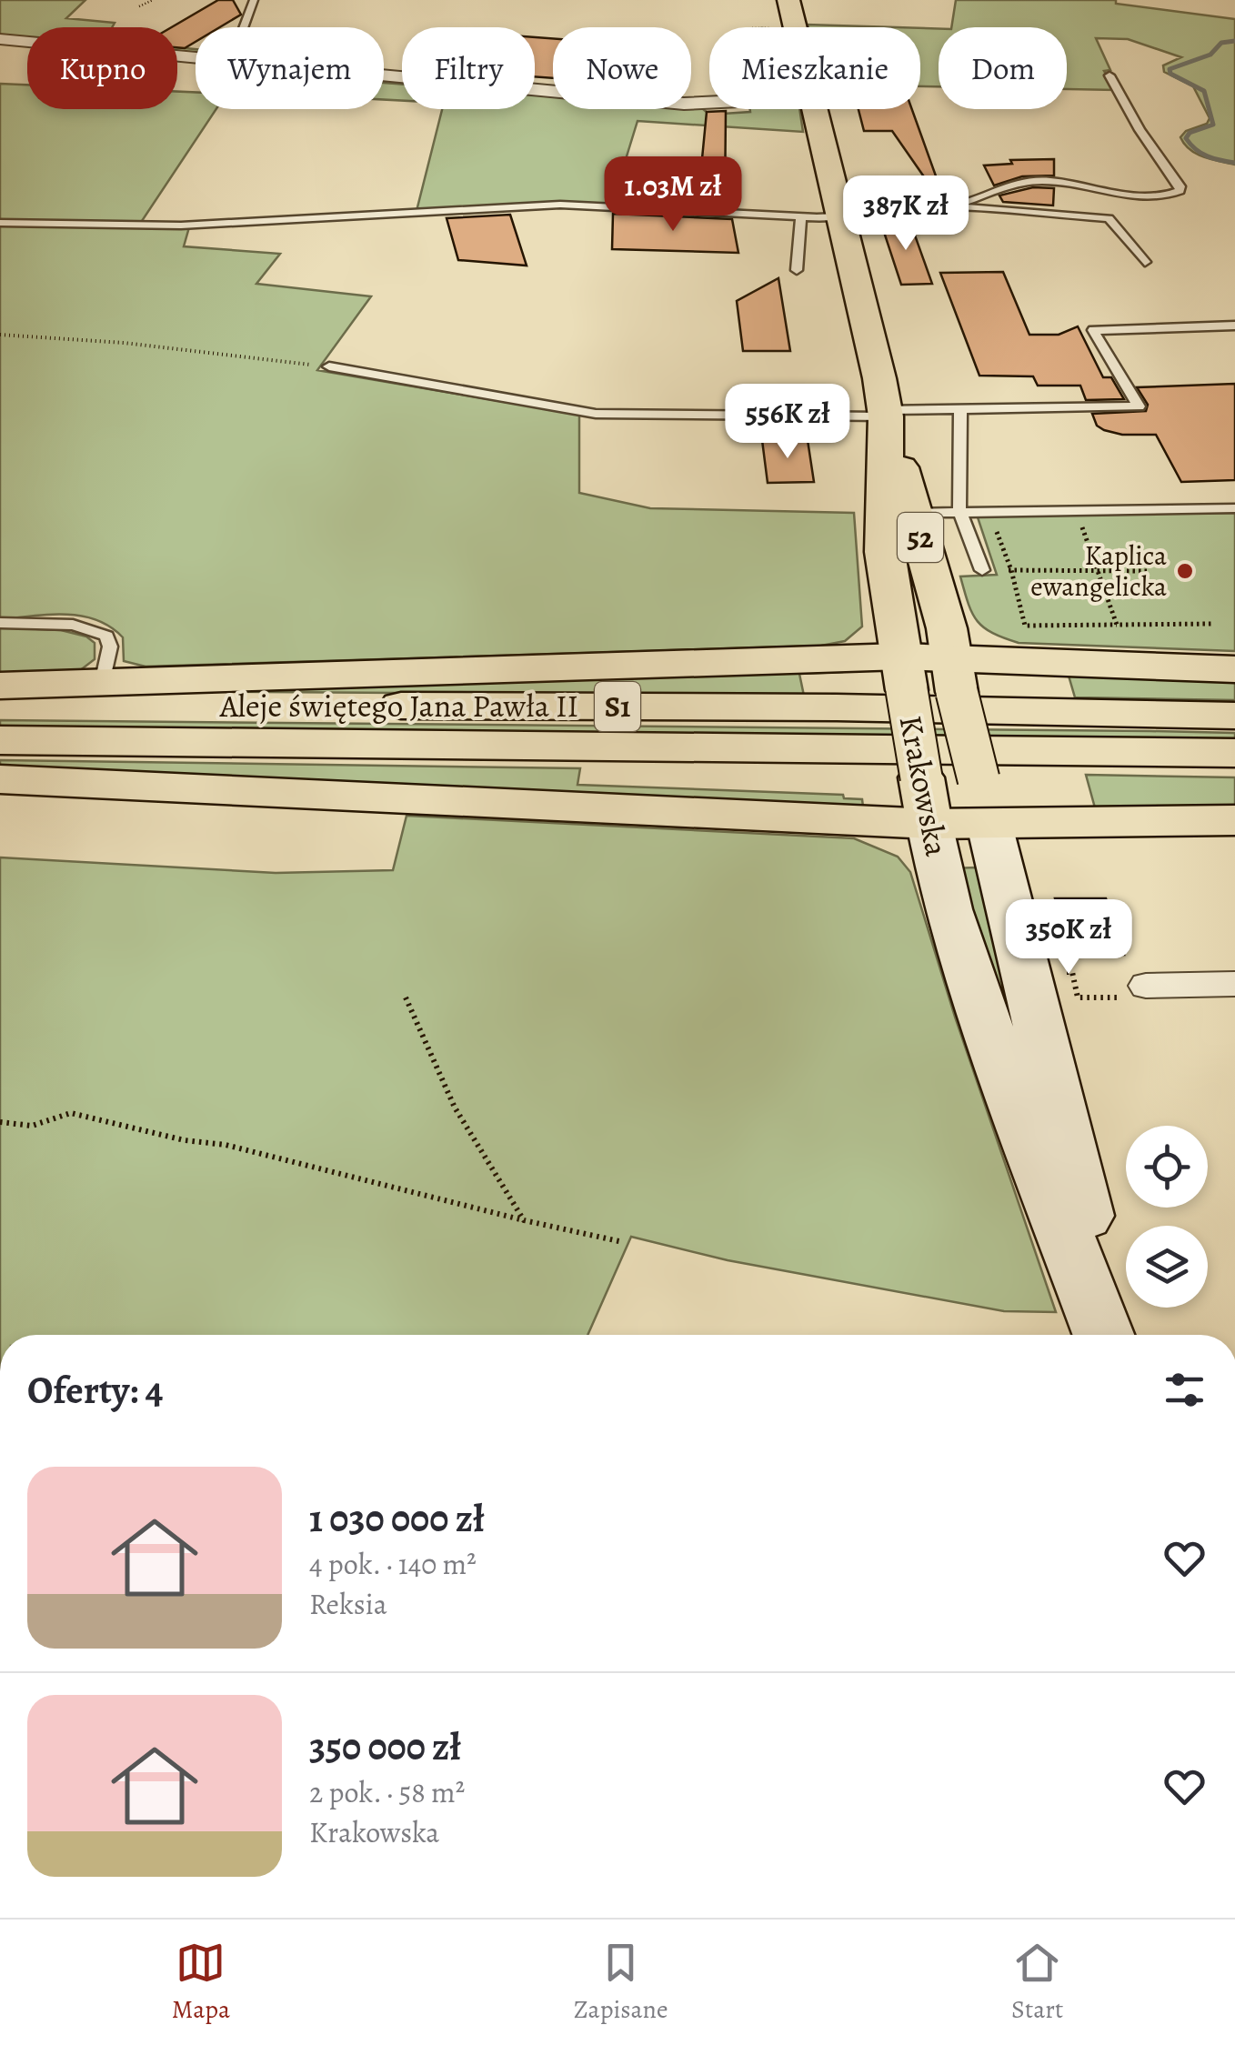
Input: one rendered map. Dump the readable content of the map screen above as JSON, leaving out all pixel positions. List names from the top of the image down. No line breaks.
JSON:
{"streets":{"main road":["52","Aleje świętego Jana Pawła II","S1","Krakowska"]},"places":["Kaplica ewangelicka"],"page":{"chip":["Kupno","Wynajem","Filtry","Nowe","Mieszkanie","Dom"],"price":["1.03M zł","387K zł","556K zł","350K zł"],"heading":"Oferty: 4","list":[{"name":"1 030 000 zł","note":"4 pok. · 140 m² · Reksia"},{"name":"350 000 zł","note":"2 pok. · 58 m² · Krakowska"}],"tabs":["Mapa","Zapisane","Start"]}}
